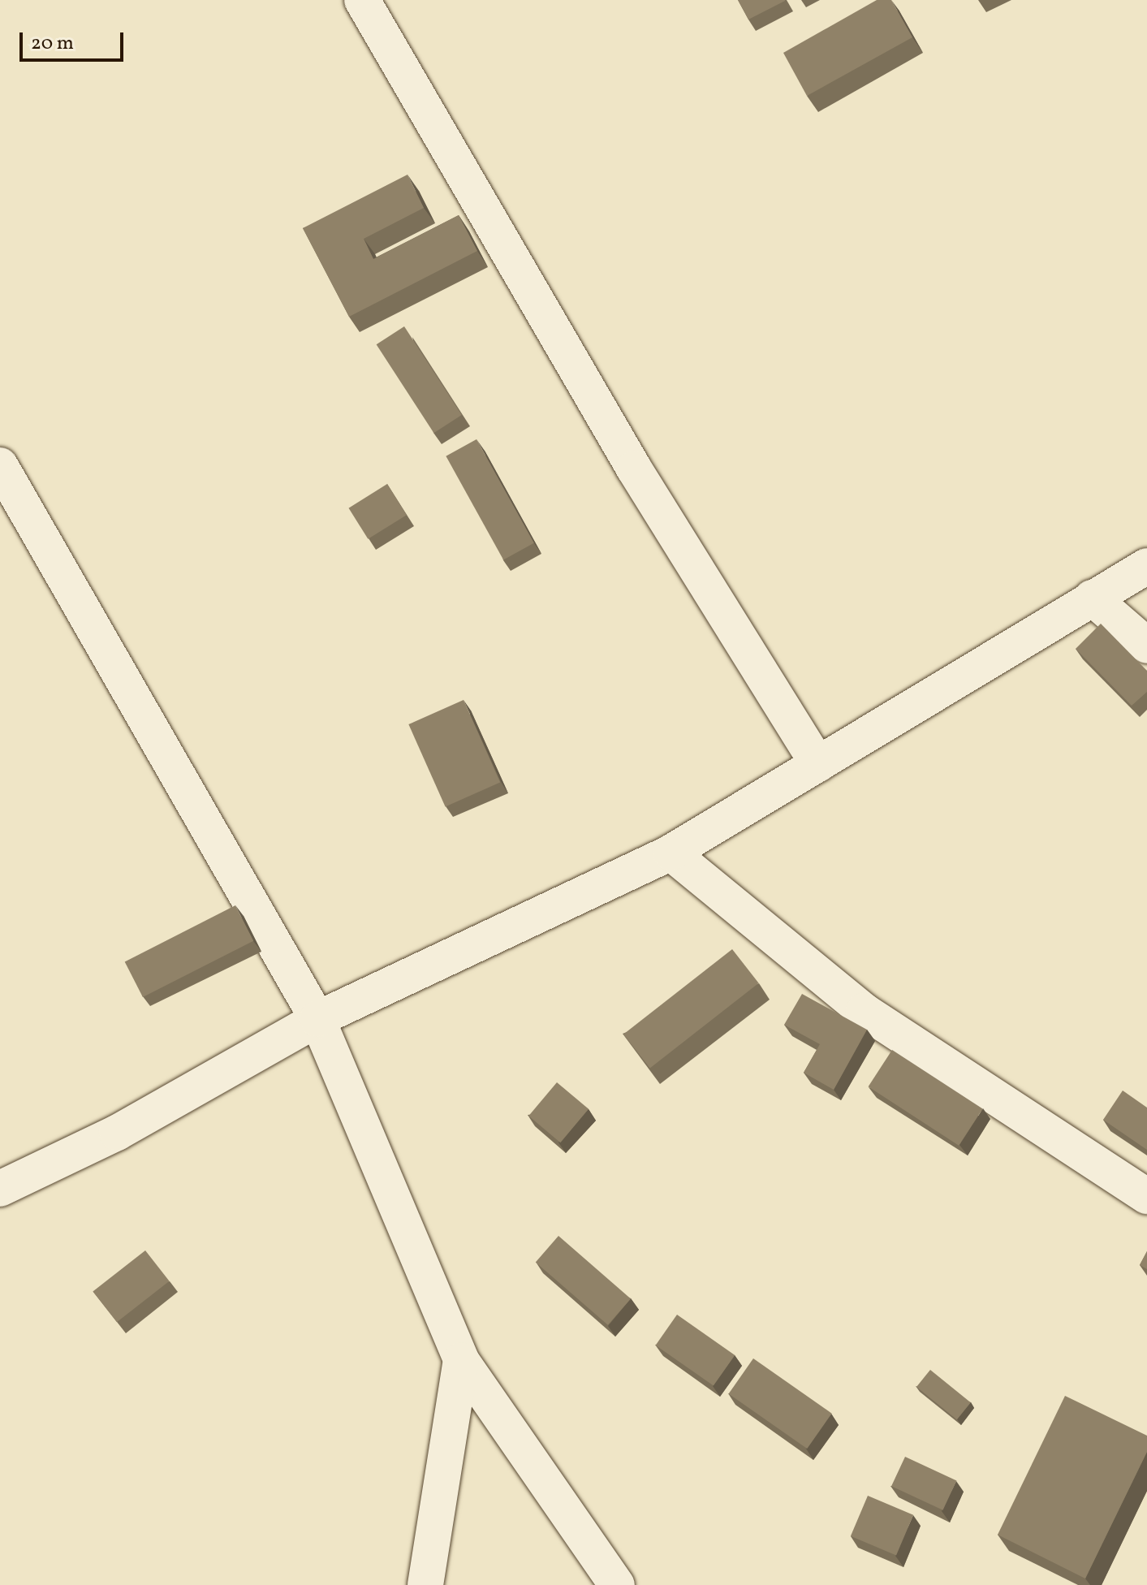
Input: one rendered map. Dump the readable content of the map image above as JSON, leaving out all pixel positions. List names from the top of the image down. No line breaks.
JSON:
{"scale_bar":"20 m"}
